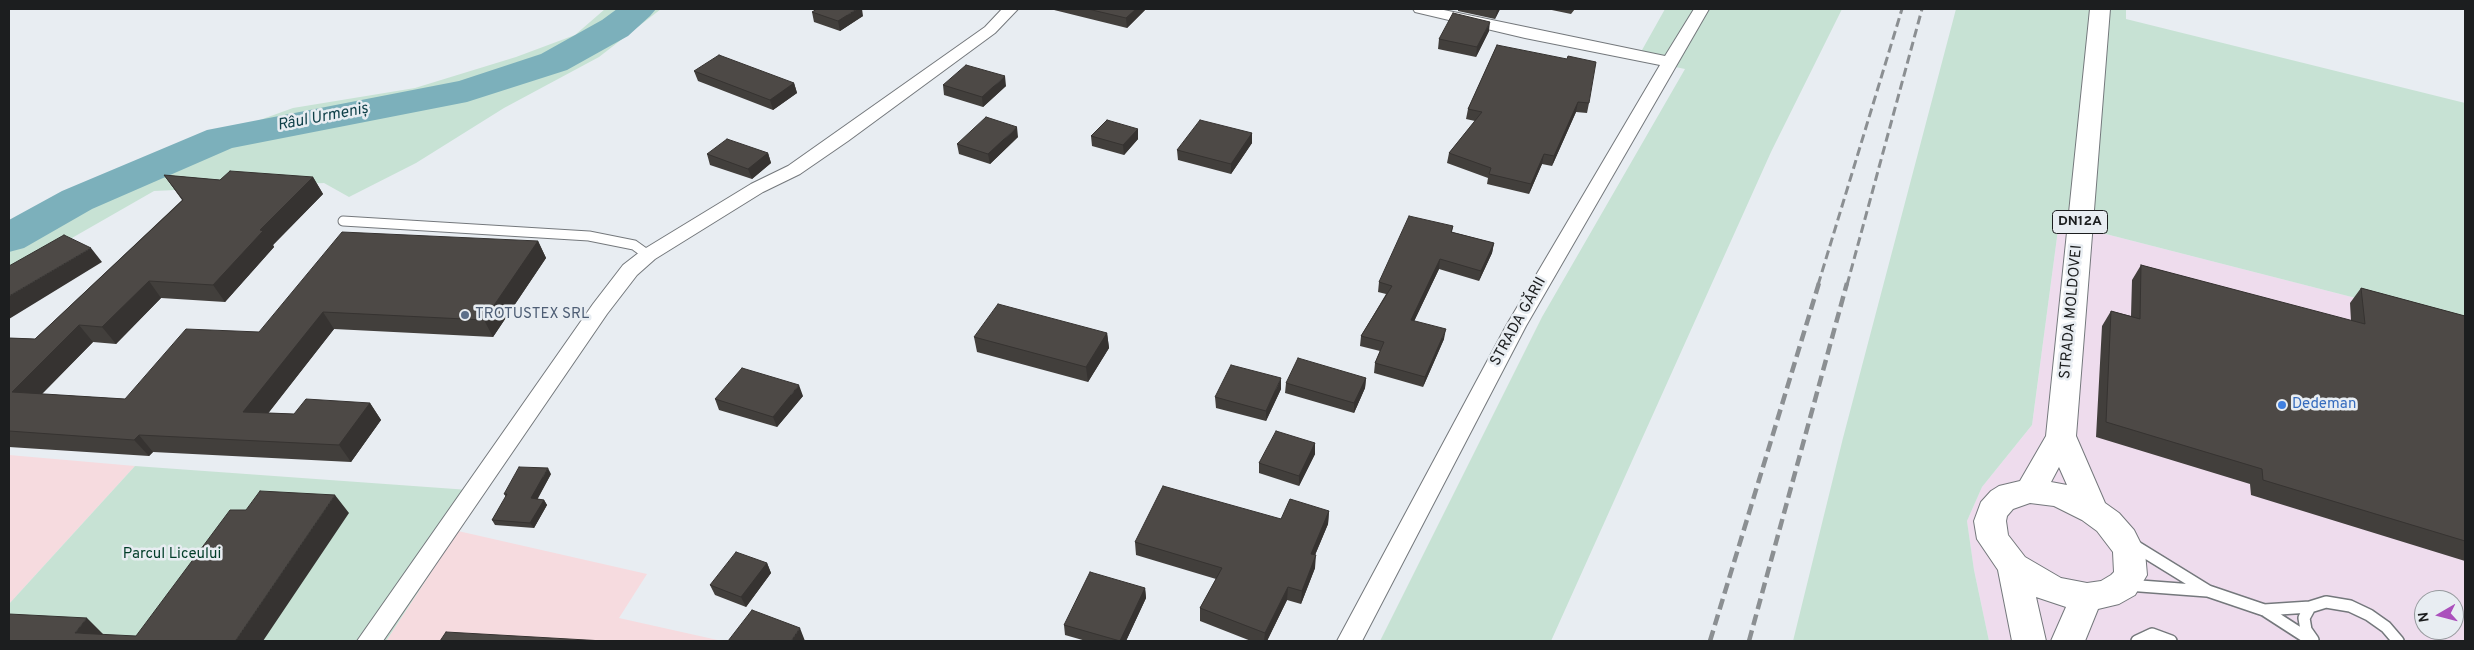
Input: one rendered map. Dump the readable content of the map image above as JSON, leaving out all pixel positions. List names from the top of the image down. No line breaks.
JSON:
{"streets":{"main road":["DN12A","STRADA MOLDOVEI"],"street":["STRADA GĂRII"]},"water":["Râul Urmeniș"],"parks":["Parcul Liceului"],"places":["TROTUSTEX SRL","Dedeman"],"north":"left"}
